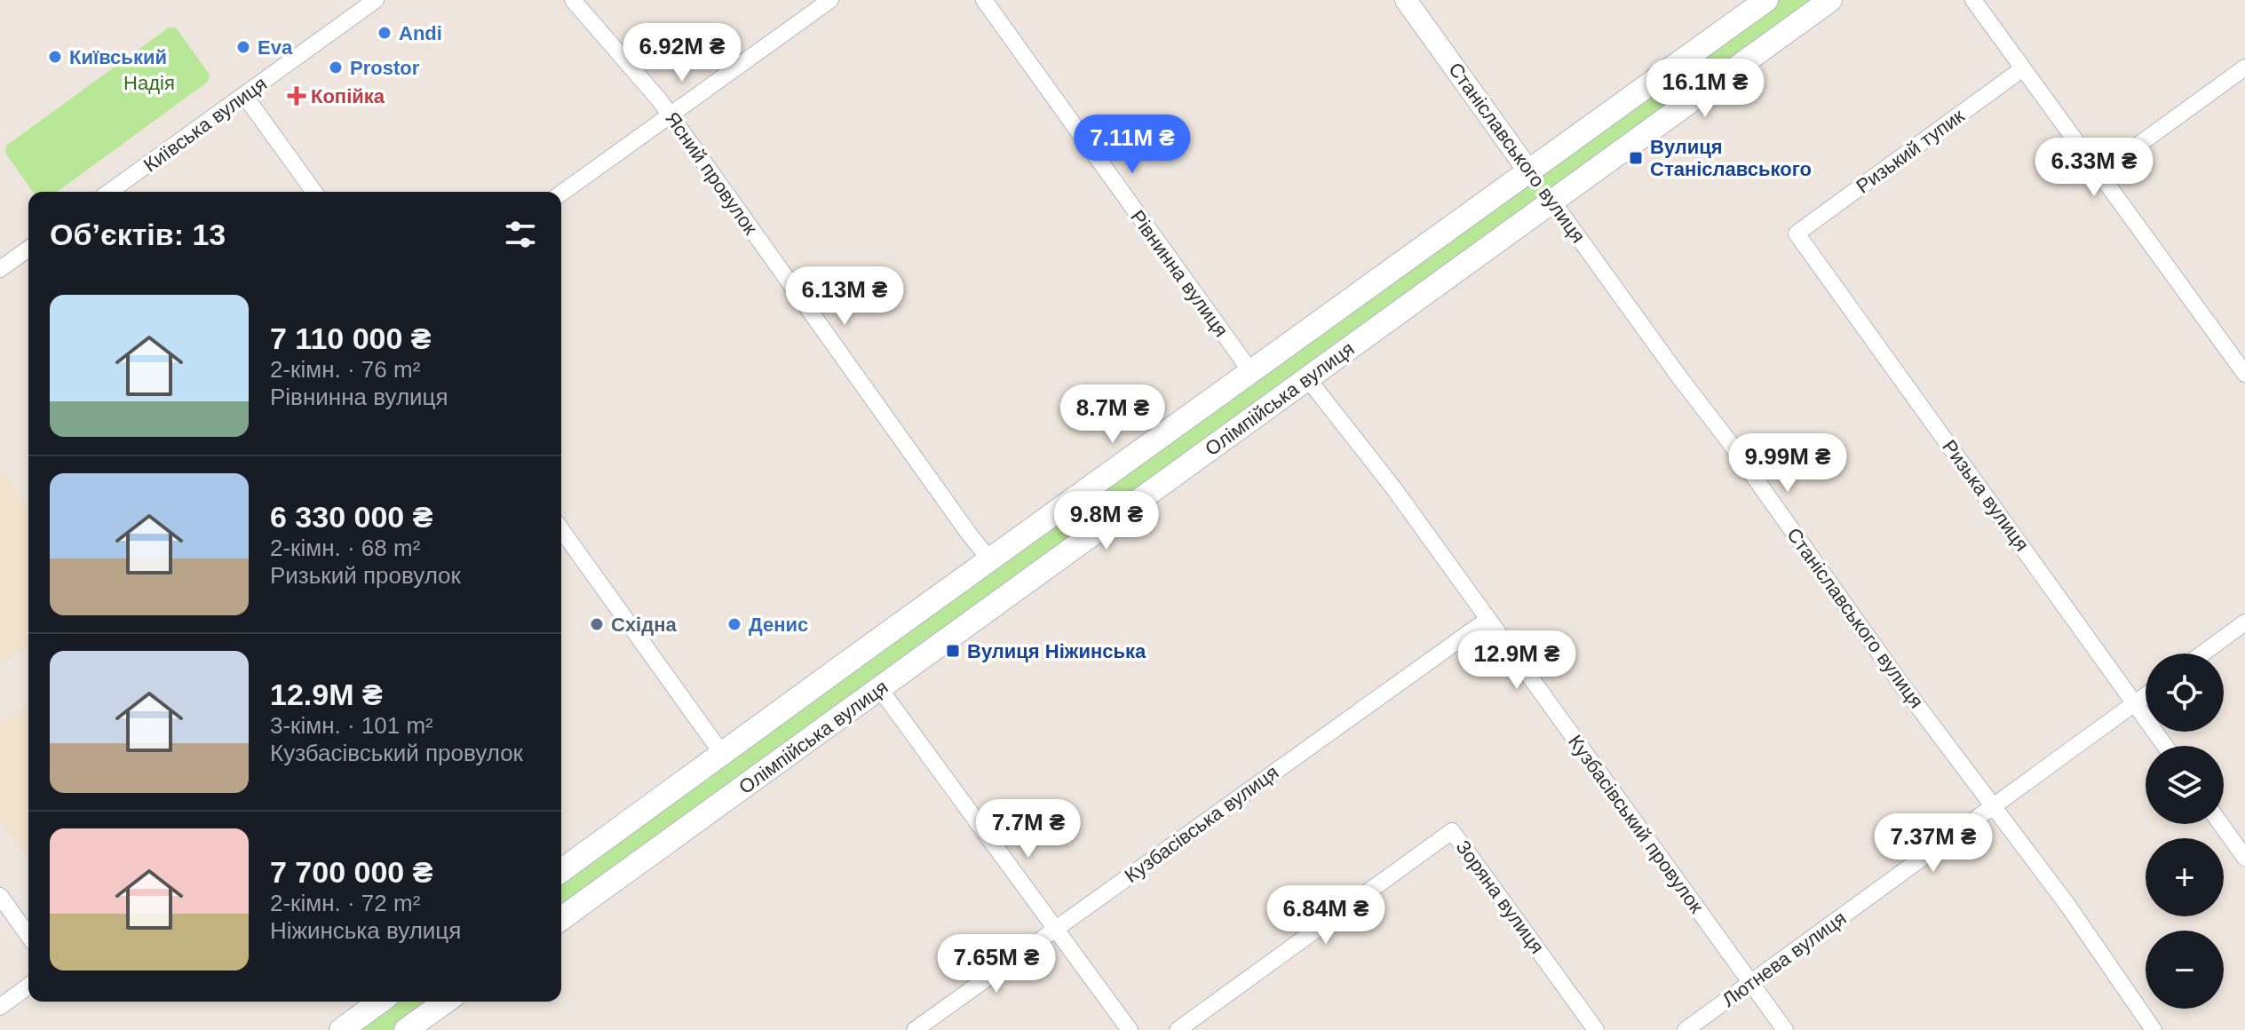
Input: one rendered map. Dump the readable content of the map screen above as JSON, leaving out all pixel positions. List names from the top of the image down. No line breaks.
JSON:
{"streets":{"main road":["Станіславського вулиця","Олімпійська вулиця"],"street":["Київська вулиця","Ризький тупик","Ясний провулок","Рівнинна вулиця","Ризька вулиця","Кузбасівська вулиця","Кузбасівський провулок","Зоряна вулиця","Лютнева вулиця"]},"crossings":[["Ризький тупик","Ризька вулиця"],["Станіславського вулиця","Олімпійська вулиця"],["Станіславського вулиця","Лютнева вулиця"],["Ясний провулок","Олімпійська вулиця"],["Рівнинна вулиця","Олімпійська вулиця"],["Олімпійська вулиця","Кузбасівський провулок"],["Ризька вулиця","Лютнева вулиця"],["Кузбасівська вулиця","Кузбасівський провулок"],["Кузбасівський провулок","Лютнева вулиця"]],"parks":["Надія"],"places":{"other":["Andi","Eva","Київський","Prostor","Східна","Денис"],"health":["Копійка"],"transit":["Вулиця Станіславського","Вулиця Ніжинська"]},"page":{"price":["6.92M ₴","16.1M ₴","7.11M ₴","6.33M ₴","6.13M ₴","8.7M ₴","9.99M ₴","9.8M ₴","12.9M ₴","7.7M ₴","7.37M ₴","6.84M ₴","7.65M ₴"],"heading":"Об’єктів: 13","list":[{"name":"7 110 000 ₴","note":"2-кімн. · 76 m² · Рівнинна вулиця"},{"name":"6 330 000 ₴","note":"2-кімн. · 68 m² · Ризький провулок"},{"name":"12.9M ₴","note":"3-кімн. · 101 m² · Кузбасівський провулок"},{"name":"7 700 000 ₴","note":"2-кімн. · 72 m² · Ніжинська вулиця"}],"map_buttons":["+","−"]}}
